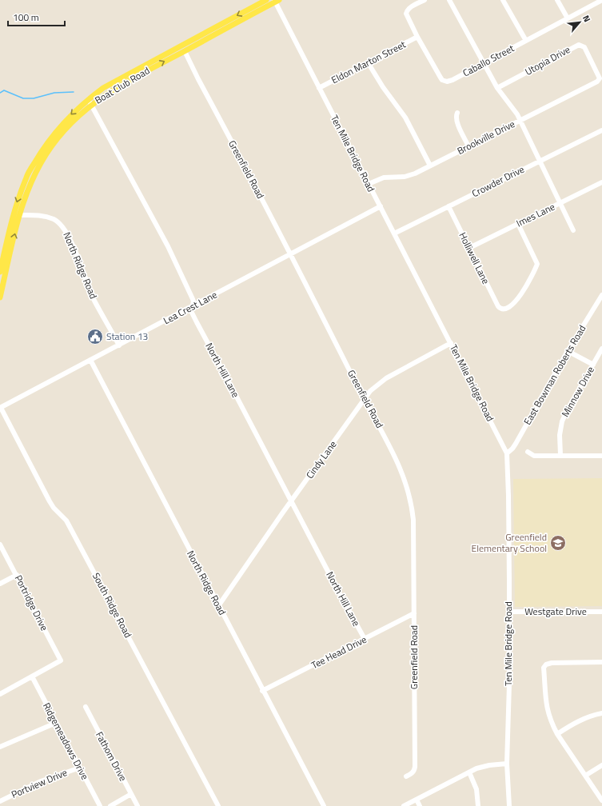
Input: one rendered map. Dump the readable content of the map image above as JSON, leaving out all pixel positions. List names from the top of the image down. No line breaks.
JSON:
{"streets":{"main road":["Boat Club Road"],"street":["Caballo Street","Utopia Drive","Eldon Marton Street","Brookville Drive","Ten Mile Bridge Road","Greenfield Road","Crowder Drive","Imes Lane","Holliwell Lane","North Ridge Road","Lea Crest Lane","North Hill Lane","East Bowman Roberts Road","Minnow Drive","Cindy Lane","Portridge Drive","South Ridge Road","Westgate Drive","Tee Head Drive","Ridgemeadows Drive","Fathom Drive","Portview Drive"]},"crossings":[["Caballo Street","Eldon Marton Street"],["Utopia Drive","Brookville Drive"],["Eldon Marton Street","Ten Mile Bridge Road"],["Boat Club Road","Ten Mile Bridge Road"],["Boat Club Road","Greenfield Road"],["Boat Club Road","North Ridge Road"],["Boat Club Road","North Hill Lane"],["Brookville Drive","Ten Mile Bridge Road"],["Ten Mile Bridge Road","Crowder Drive"],["Ten Mile Bridge Road","Lea Crest Lane"],["Ten Mile Bridge Road","East Bowman Roberts Road"],["Ten Mile Bridge Road","Cindy Lane"],["Ten Mile Bridge Road","Westgate Drive"],["Greenfield Road","Lea Crest Lane"],["Greenfield Road","Cindy Lane"],["Greenfield Road","Tee Head Drive"],["Crowder Drive","Holliwell Lane"],["Imes Lane","Holliwell Lane"],["North Ridge Road","Lea Crest Lane"],["North Ridge Road","Cindy Lane"],["North Ridge Road","Tee Head Drive"],["Lea Crest Lane","North Hill Lane"],["Lea Crest Lane","South Ridge Road"],["North Hill Lane","Cindy Lane"],["North Hill Lane","Tee Head Drive"],["Portridge Drive","Ridgemeadows Drive"],["Ridgemeadows Drive","Portview Drive"]],"places":{"public building":["Station 13"],"school or university":["Greenfield Elementary School"]},"scale_bar":"100 m","north":"top right"}
